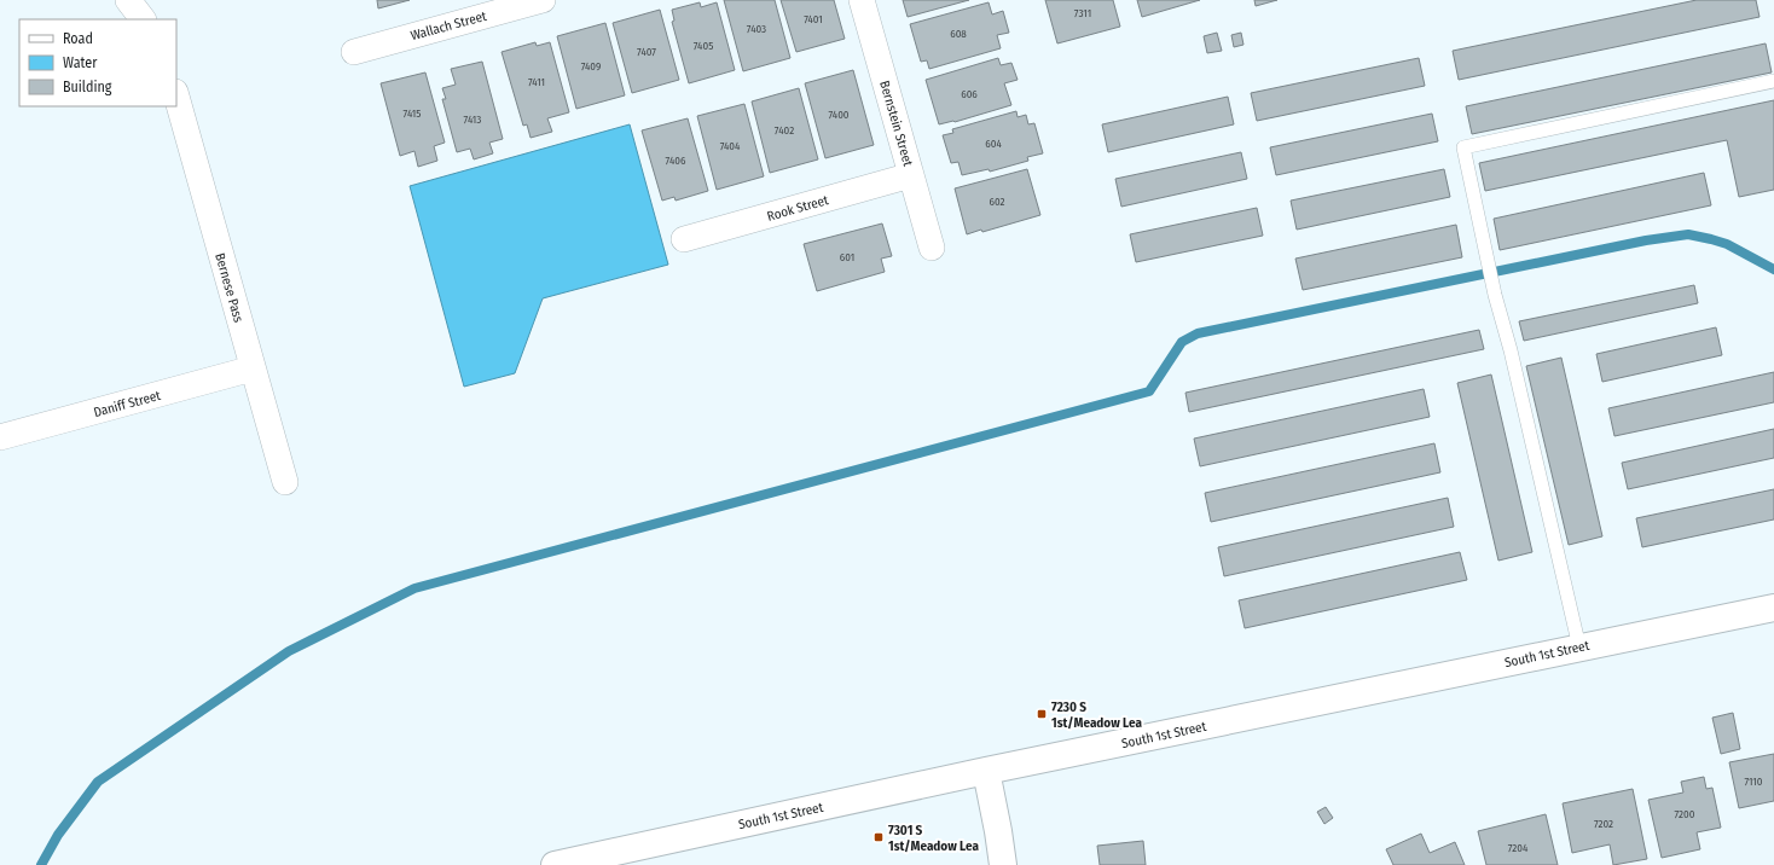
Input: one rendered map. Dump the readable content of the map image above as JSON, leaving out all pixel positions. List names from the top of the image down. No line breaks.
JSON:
{"streets":{"main road":["South 1st Street"],"street":["Wallach Street","Bernstein Street","Rook Street","Bernese Pass","Daniff Street"]},"crossings":[["Bernstein Street","Rook Street"],["Bernese Pass","Daniff Street"]],"places":{"transit":["7230 S 1st/Meadow Lea","7301 S 1st/Meadow Lea"]},"house_numbers":["7311","7401","7403","608","7405","7407","7409","7411","606","7415","7400","7413","7402","604","7404","7406","602","601","7110","7200","7202","7204"],"legend":["Road","Water","Building"]}
